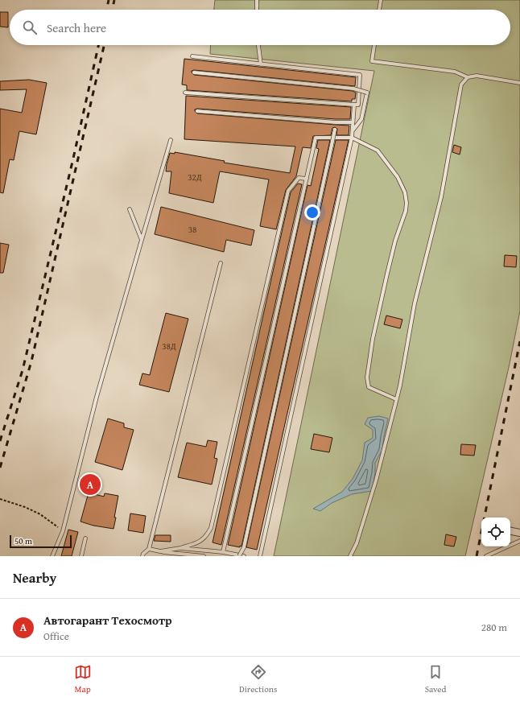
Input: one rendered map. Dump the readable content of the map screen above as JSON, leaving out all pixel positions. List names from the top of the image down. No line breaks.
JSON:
{"house_numbers":["32Д","38","38Д"],"scale_bar":"50 m","page":{"search":"Search here","pins":"A","scale":"50 m","heading":"Nearby","list":[{"mark":"A","name":"Автогарант Техосмотр","note":"Office","value":"280 m"}],"nav":["Map","Directions","Saved"]}}
